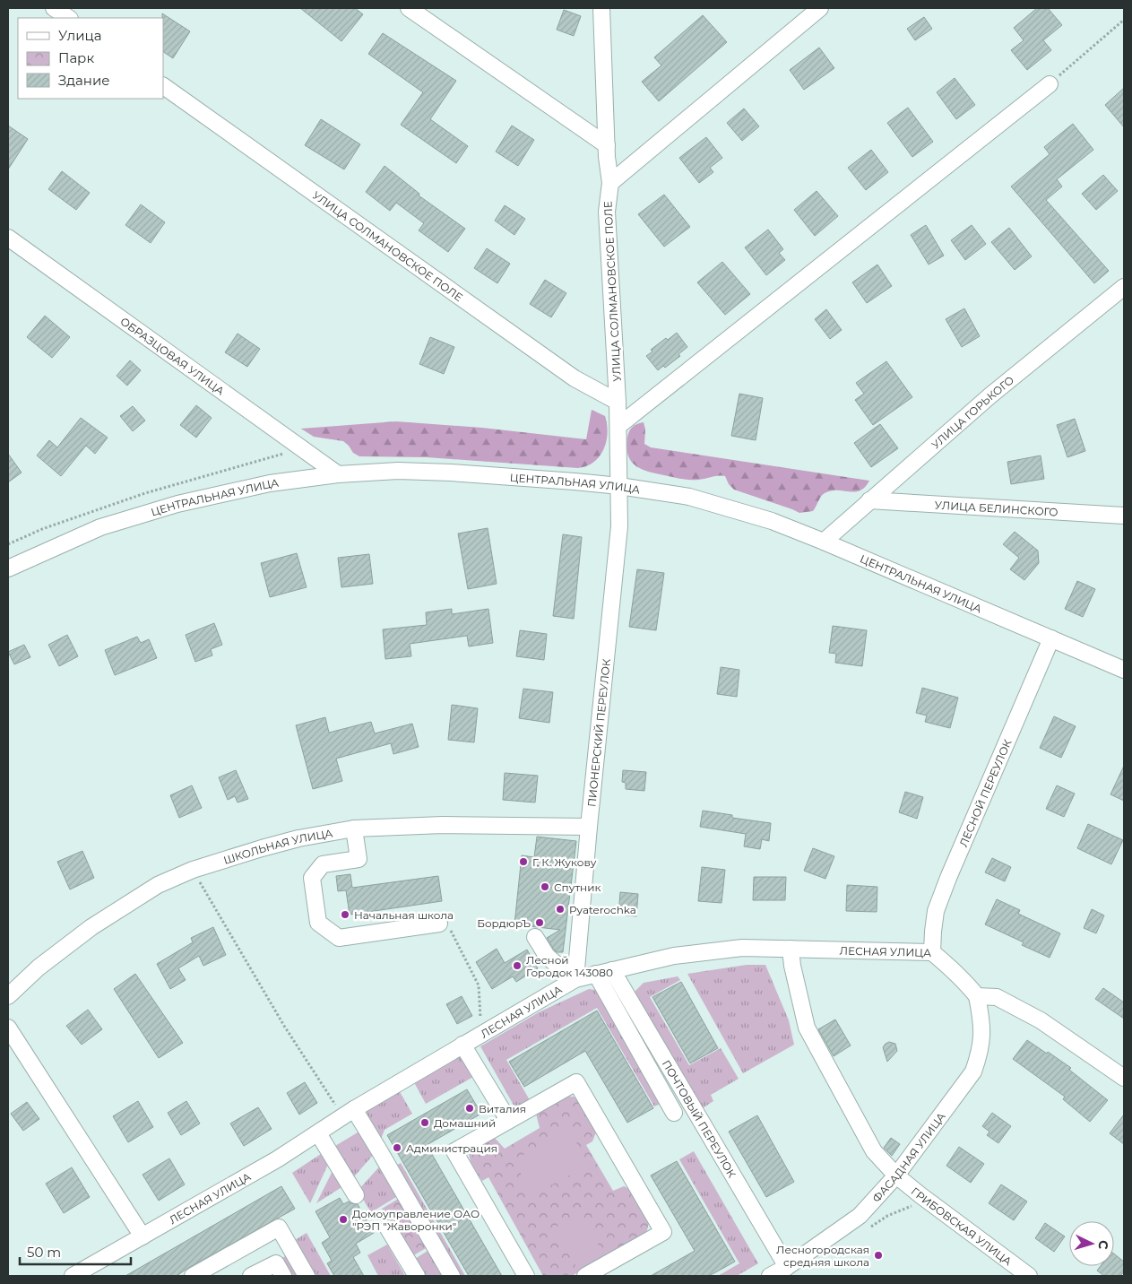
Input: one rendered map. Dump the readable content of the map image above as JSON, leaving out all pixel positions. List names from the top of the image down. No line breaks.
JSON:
{"streets":{"street":["УЛИЦА СОЛМАНОВСКОЕ ПОЛЕ","ОБРАЗЦОВАЯ УЛИЦА","УЛИЦА ГОРЬКОГО","ЦЕНТРАЛЬНАЯ УЛИЦА","УЛИЦА БЕЛИНСКОГО","ПИОНЕРСКИЙ ПЕРЕУЛОК","ЛЕСНОЙ ПЕРЕУЛОК","ШКОЛЬНАЯ УЛИЦА","ЛЕСНАЯ УЛИЦА","ПОЧТОВЫЙ ПЕРЕУЛОК","ФАСАДНАЯ УЛИЦА","ГРИБОВСКАЯ УЛИЦА"]},"crossings":[["УЛИЦА СОЛМАНОВСКОЕ ПОЛЕ","ЦЕНТРАЛЬНАЯ УЛИЦА"],["УЛИЦА СОЛМАНОВСКОЕ ПОЛЕ","ПИОНЕРСКИЙ ПЕРЕУЛОК"],["ОБРАЗЦОВАЯ УЛИЦА","ЦЕНТРАЛЬНАЯ УЛИЦА"],["УЛИЦА ГОРЬКОГО","ЦЕНТРАЛЬНАЯ УЛИЦА"],["УЛИЦА ГОРЬКОГО","УЛИЦА БЕЛИНСКОГО"],["ЦЕНТРАЛЬНАЯ УЛИЦА","ПИОНЕРСКИЙ ПЕРЕУЛОК"],["ЦЕНТРАЛЬНАЯ УЛИЦА","ЛЕСНОЙ ПЕРЕУЛОК"],["ПИОНЕРСКИЙ ПЕРЕУЛОК","ШКОЛЬНАЯ УЛИЦА"],["ПИОНЕРСКИЙ ПЕРЕУЛОК","ЛЕСНАЯ УЛИЦА"],["ЛЕСНОЙ ПЕРЕУЛОК","ЛЕСНАЯ УЛИЦА"],["ЛЕСНАЯ УЛИЦА","ПОЧТОВЫЙ ПЕРЕУЛОК"],["ЛЕСНАЯ УЛИЦА","ФАСАДНАЯ УЛИЦА"],["ЛЕСНАЯ УЛИЦА","ГРИБОВСКАЯ УЛИЦА"],["ПОЧТОВЫЙ ПЕРЕУЛОК","ФАСАДНАЯ УЛИЦА"],["ФАСАДНАЯ УЛИЦА","ГРИБОВСКАЯ УЛИЦА"]],"places":["Г. К. Жукову","Спутник","Pyaterochka","Начальная школа","БордюрЪ","Лесной Городок 143080","Виталия","Домашний","Администрация","Домоуправление ОАО \"РЭП \"Жаворонки\"","Лесногородская средняя школа"],"legend":["Улица","Парк","Здание"],"scale_bar":"50 m","north":"right"}
